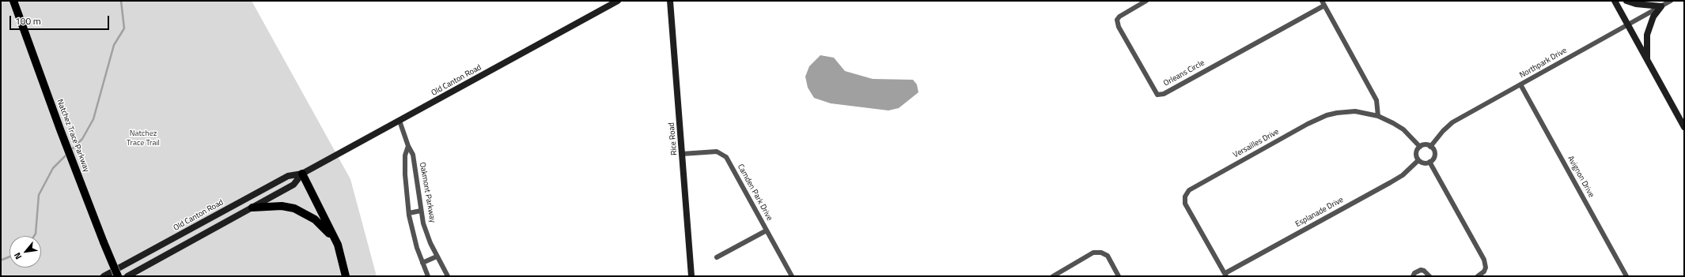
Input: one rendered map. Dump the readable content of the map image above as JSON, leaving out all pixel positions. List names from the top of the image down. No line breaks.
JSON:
{"streets":{"main road":["Old Canton Road","Natchez Trace Parkway","Rice Road"],"street":["Northpark Drive","Orleans Circle","Versailles Drive","Avignon Drive","Oakmont Parkway","Camden Park Drive","Esplanade Drive"]},"crossings":[["Northpark Drive","Versailles Drive"],["Northpark Drive","Avignon Drive"],["Northpark Drive","Esplanade Drive"],["Old Canton Road","Oakmont Parkway"],["Rice Road","Camden Park Drive"],["Versailles Drive","Esplanade Drive"]],"parks":["Natchez Trace Trail"],"scale_bar":"100 m","north":"bottom left"}
